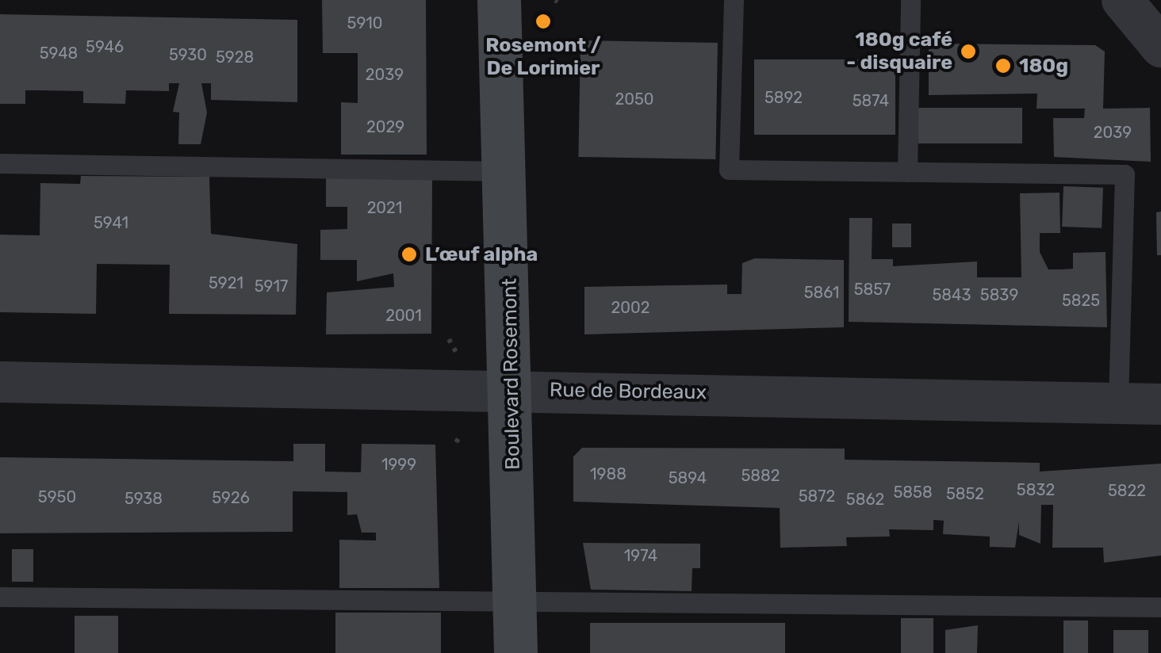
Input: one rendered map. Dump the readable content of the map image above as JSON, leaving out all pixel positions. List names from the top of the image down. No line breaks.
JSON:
{"streets":{"main road":["Boulevard Rosemont"],"street":["Rue de Bordeaux"]},"crossings":[["Boulevard Rosemont","Rue de Bordeaux"]],"places":["Rosemont / De Lorimier","180g café - disquaire","180g","L’œuf alpha"],"house_numbers":["5910","5946","5948","5930","5928","2039","5892","2050","5874","2029","2039","2021","5941","5921","5917","5857","5861","5843","5839","5825","2002","2001","1999","1988","5882","5894","5832","5822","5858","5852","5872","5950","5926","5938","5862","1974"]}
